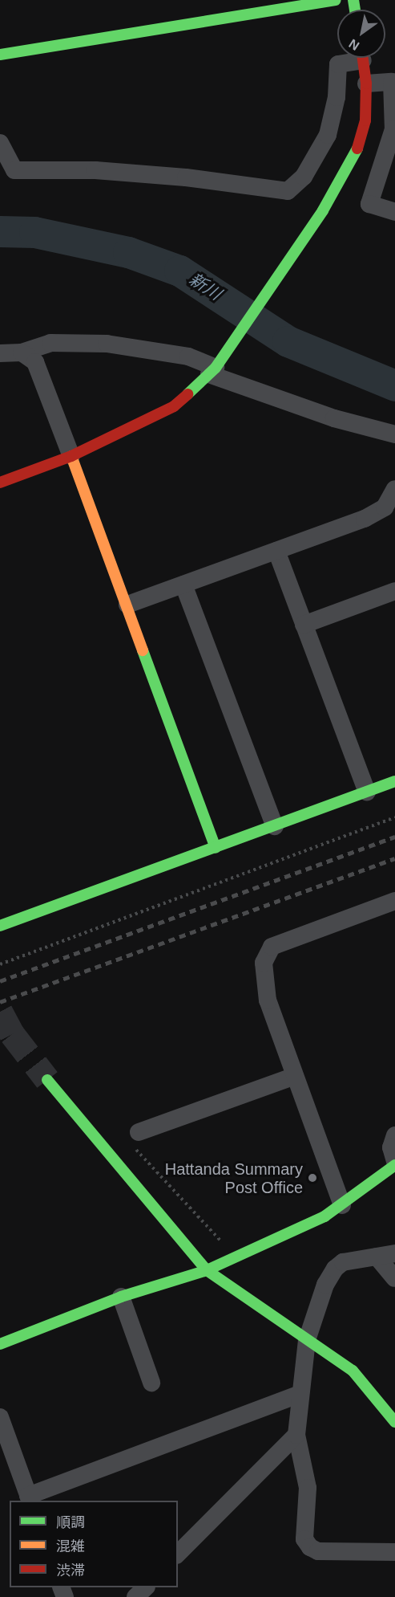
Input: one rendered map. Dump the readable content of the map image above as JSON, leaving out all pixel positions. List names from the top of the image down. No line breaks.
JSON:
{"water":["新川"],"places":["Hattanda Summary Post Office"],"legend":["順調","混雑","渋滞"],"north":"bottom left"}
